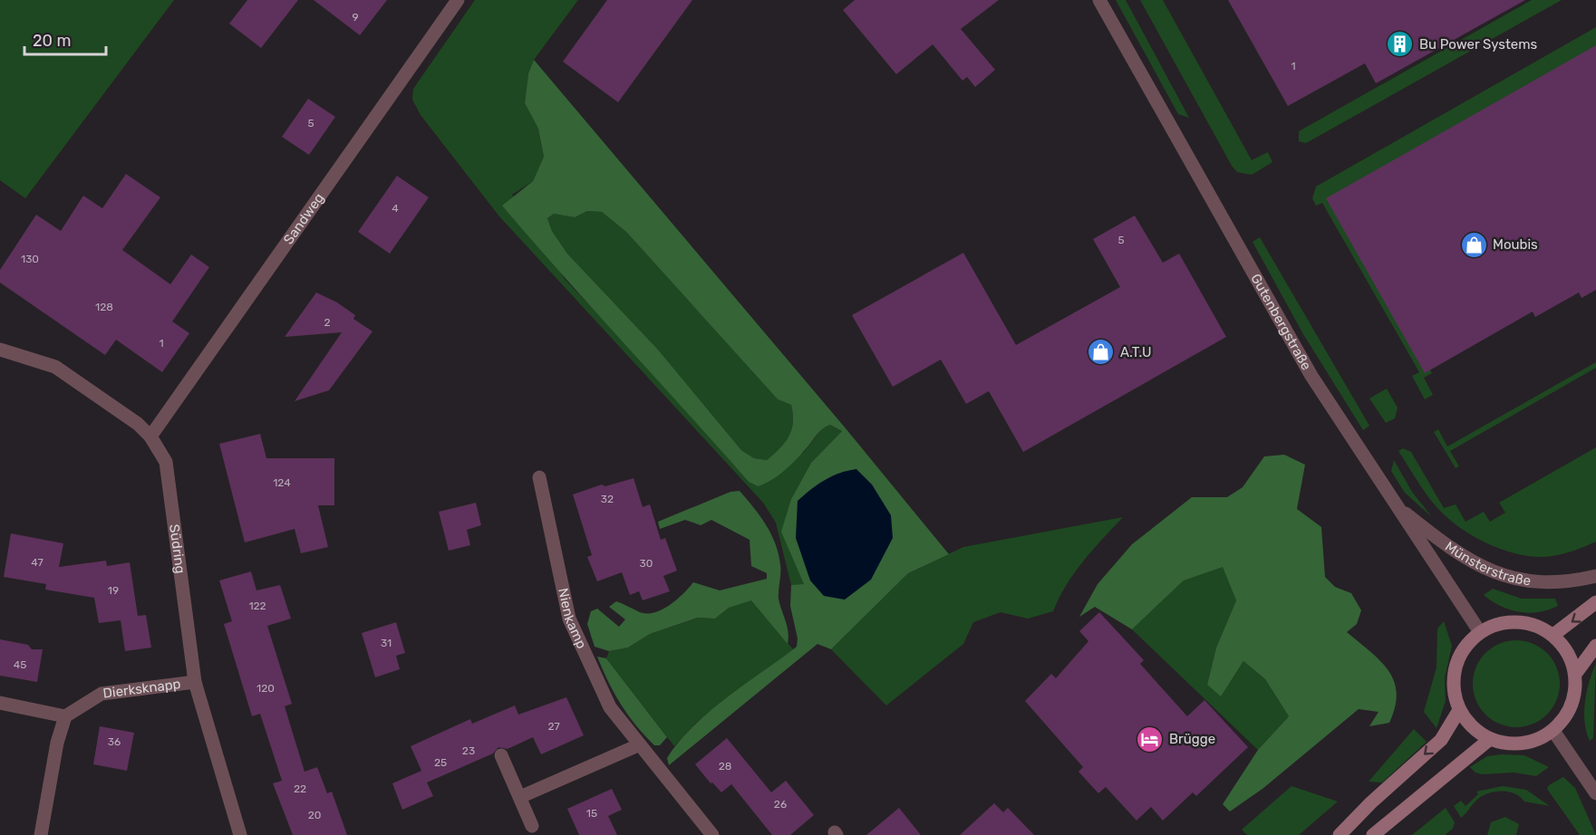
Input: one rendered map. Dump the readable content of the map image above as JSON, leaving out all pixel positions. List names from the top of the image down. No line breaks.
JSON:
{"streets":{"street":["Sandweg","Gutenbergstraße","Südring","Münsterstraße","Nienkamp","Dierksknapp"]},"crossings":[["Sandweg","Südring"],["Gutenbergstraße","Münsterstraße"],["Südring","Dierksknapp"]],"places":{"building":["Bu Power Systems"],"shop":["Moubis","A.T.U"],"hotel":["Brügge"]},"house_numbers":["9","1","5","4","5","130","128","2","1","124","32","47","30","19","122","31","45","120","27","36","23","25","28","22","26","15","20"],"scale_bar":"20 m"}
